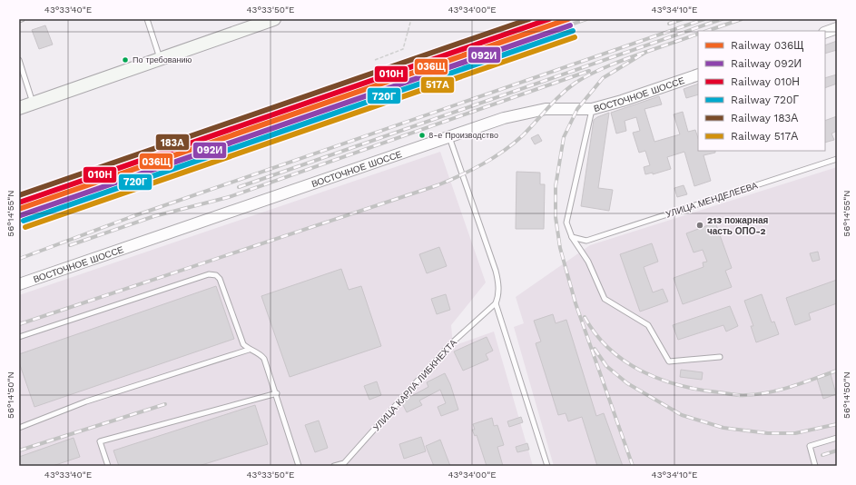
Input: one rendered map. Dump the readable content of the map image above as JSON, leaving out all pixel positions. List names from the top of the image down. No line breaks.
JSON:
{"streets":{"street":["ВОСТОЧНОЕ ШОССЕ"],"lane":["УЛИЦА МЕНДЕЛЕЕВА","УЛИЦА КАРЛА ЛИБКНЕХТА"]},"places":["По требованию","8-е Производство","213 пожарная часть ОПО-2"],"lines":["rail line 036Щ","rail line 010Н","rail line 183А","rail line 092И","rail line 720Г","rail line 517А"],"legend":["Railway 036Щ","Railway 092И","Railway 010Н","Railway 720Г","Railway 183А","Railway 517А"],"coordinates":["43°33'40\"E","43°33'50\"E","43°34'00\"E","43°34'10\"E","56°14'55\"N","56°14'50\"N"]}
